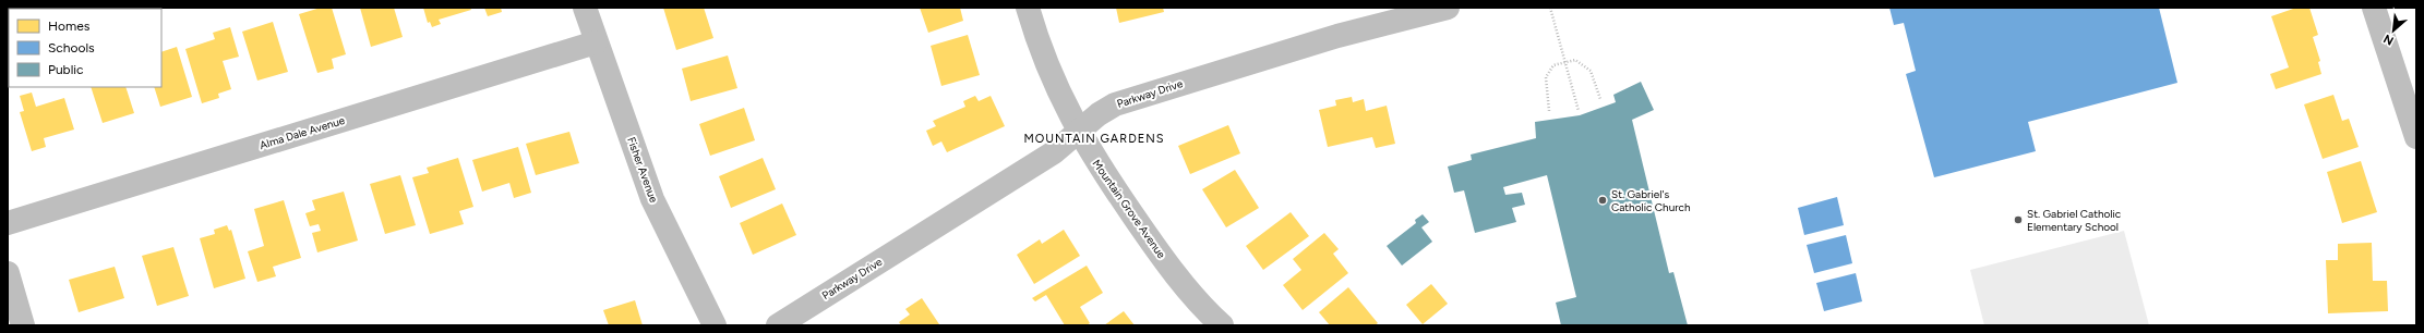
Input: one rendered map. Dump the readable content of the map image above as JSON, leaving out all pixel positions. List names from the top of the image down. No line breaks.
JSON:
{"streets":{"street":["Parkway Drive","Alma Dale Avenue","Fisher Avenue","Mountain Grove Avenue"]},"crossings":[["Parkway Drive","Mountain Grove Avenue"],["Alma Dale Avenue","Fisher Avenue"]],"districts":["MOUNTAIN GARDENS"],"places":["St. Gabriel's Catholic Church","St. Gabriel Catholic Elementary School"],"legend":["Homes","Schools","Public"],"north":"bottom left"}
